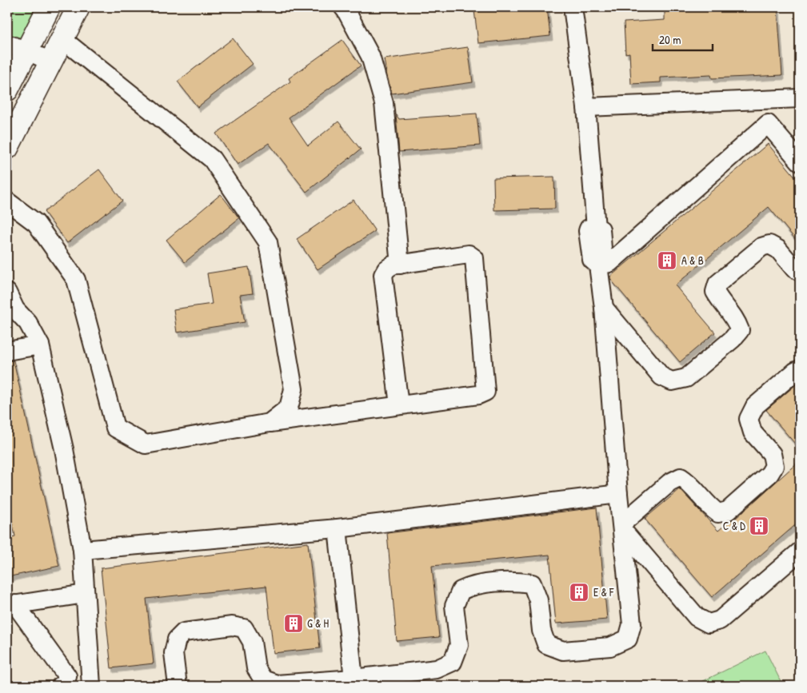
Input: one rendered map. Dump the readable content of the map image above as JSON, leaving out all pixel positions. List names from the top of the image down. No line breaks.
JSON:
{"places":{"building":["A & B","C & D","E & F","G & H"]},"scale_bar":"20 m"}
